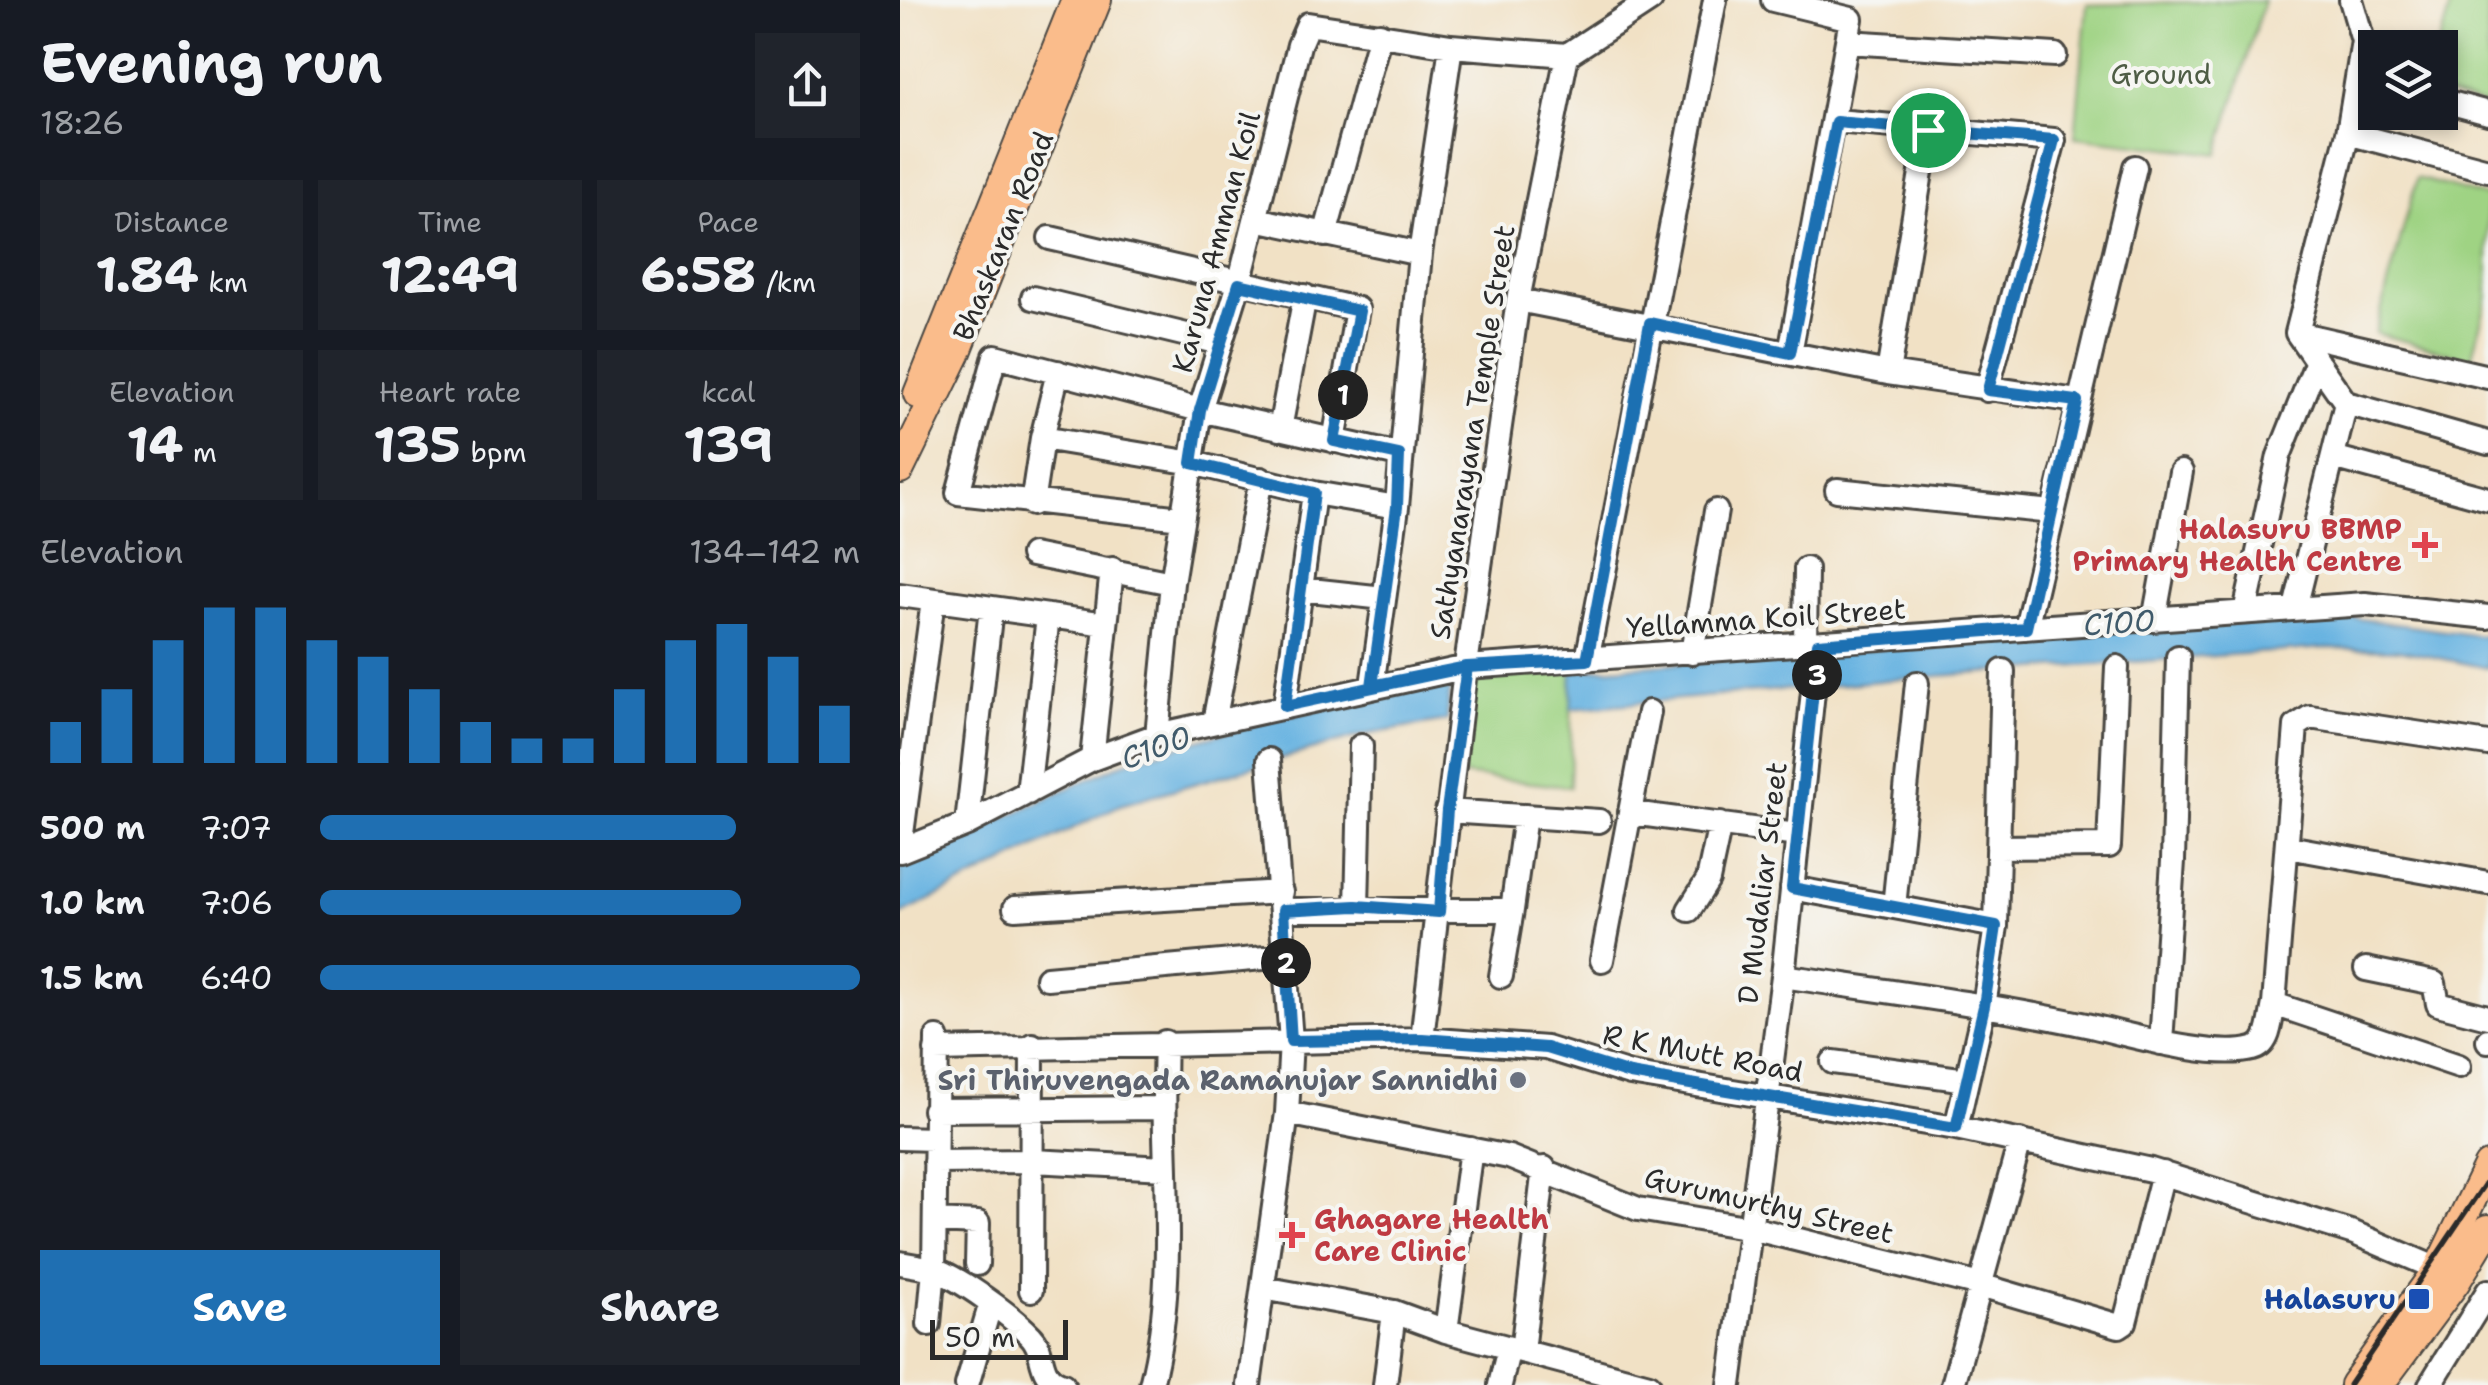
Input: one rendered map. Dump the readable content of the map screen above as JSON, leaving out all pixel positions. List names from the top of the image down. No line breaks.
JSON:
{"streets":{"main road":["Bhaskaran Road"],"street":["Karuna Amman Koil","Sathyanarayana Temple Street","Yellamma Koil Street","D Mudaliar Street","R K Mutt Road","Gurumurthy Street"]},"crossings":[["Karuna Amman Koil","Sathyanarayana Temple Street"],["Karuna Amman Koil","Yellamma Koil Street"],["Sathyanarayana Temple Street","Yellamma Koil Street"],["Sathyanarayana Temple Street","R K Mutt Road"],["Yellamma Koil Street","D Mudaliar Street"],["D Mudaliar Street","R K Mutt Road"],["D Mudaliar Street","Gurumurthy Street"],["R K Mutt Road","Gurumurthy Street"]],"water":["C100"],"parks":["Ground"],"places":{"health":["Halasuru BBMP Primary Health Centre","Ghagare Health Care Clinic"],"other":["Sri Thiruvengada Ramanujar Sannidhi"],"transit":["Halasuru"]},"scale_bar":"50 m","page":{"heading":["Evening run","18:26"],"stats":[["Distance","1.84 km"],["Time","12:49"],["Pace","6:58 /km"],["Elevation","14 m"],["Heart rate","135 bpm"],["kcal","139"]],"pins":["1","3","2"],"chart":["Elevation","134–142 m"],"list":[{"name":"500 m","note":"7:07"},{"name":"1.0 km","note":"7:06"},{"name":"1.5 km","note":"6:40"}],"buttons":["Save","Share"],"scale":"50 m"}}
